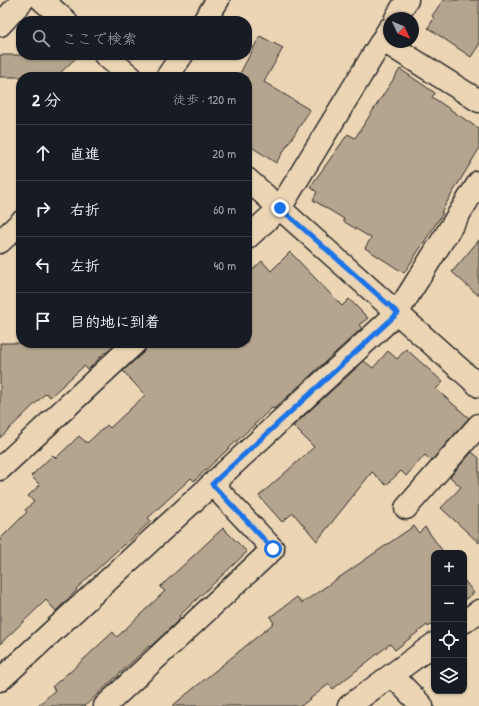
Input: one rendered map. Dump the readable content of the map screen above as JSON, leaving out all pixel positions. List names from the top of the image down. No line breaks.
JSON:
{"north":"bottom right","page":{"search":"ここで検索","heading":["2 分","徒歩 · 120 m"],"list":[["直進","20 m"],["右折","60 m"],["左折","40 m"],"目的地に到着"],"map_buttons":["+","−"]}}
